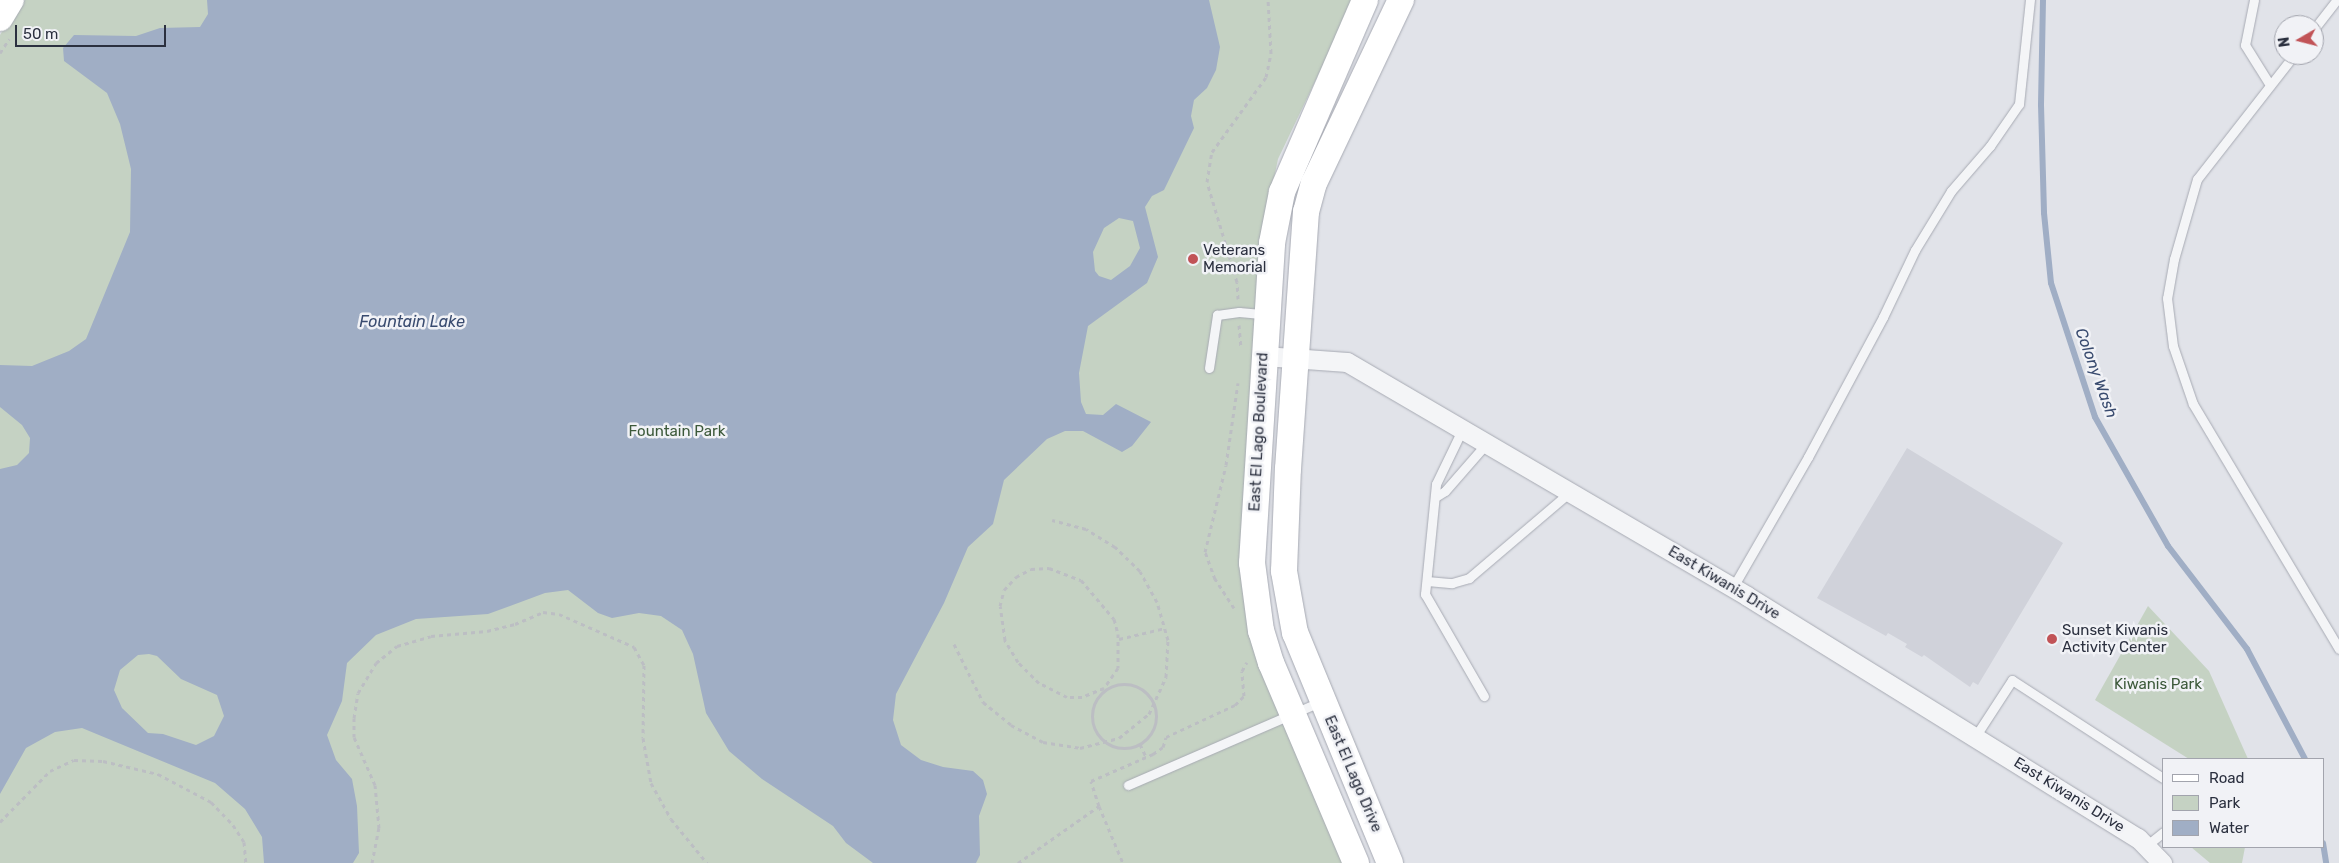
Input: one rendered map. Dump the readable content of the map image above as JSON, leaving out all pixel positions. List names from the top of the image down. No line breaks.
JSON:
{"streets":{"street":["East El Lago Boulevard","East Kiwanis Drive","East El Lago Drive"]},"crossings":[["East El Lago Boulevard","East Kiwanis Drive"],["East El Lago Boulevard","East El Lago Drive"]],"water":["Fountain Lake","Colony Wash"],"parks":["Fountain Park","Kiwanis Park"],"places":["Veterans Memorial","Sunset Kiwanis Activity Center"],"legend":["Road","Park","Water"],"scale_bar":"50 m","north":"left"}
